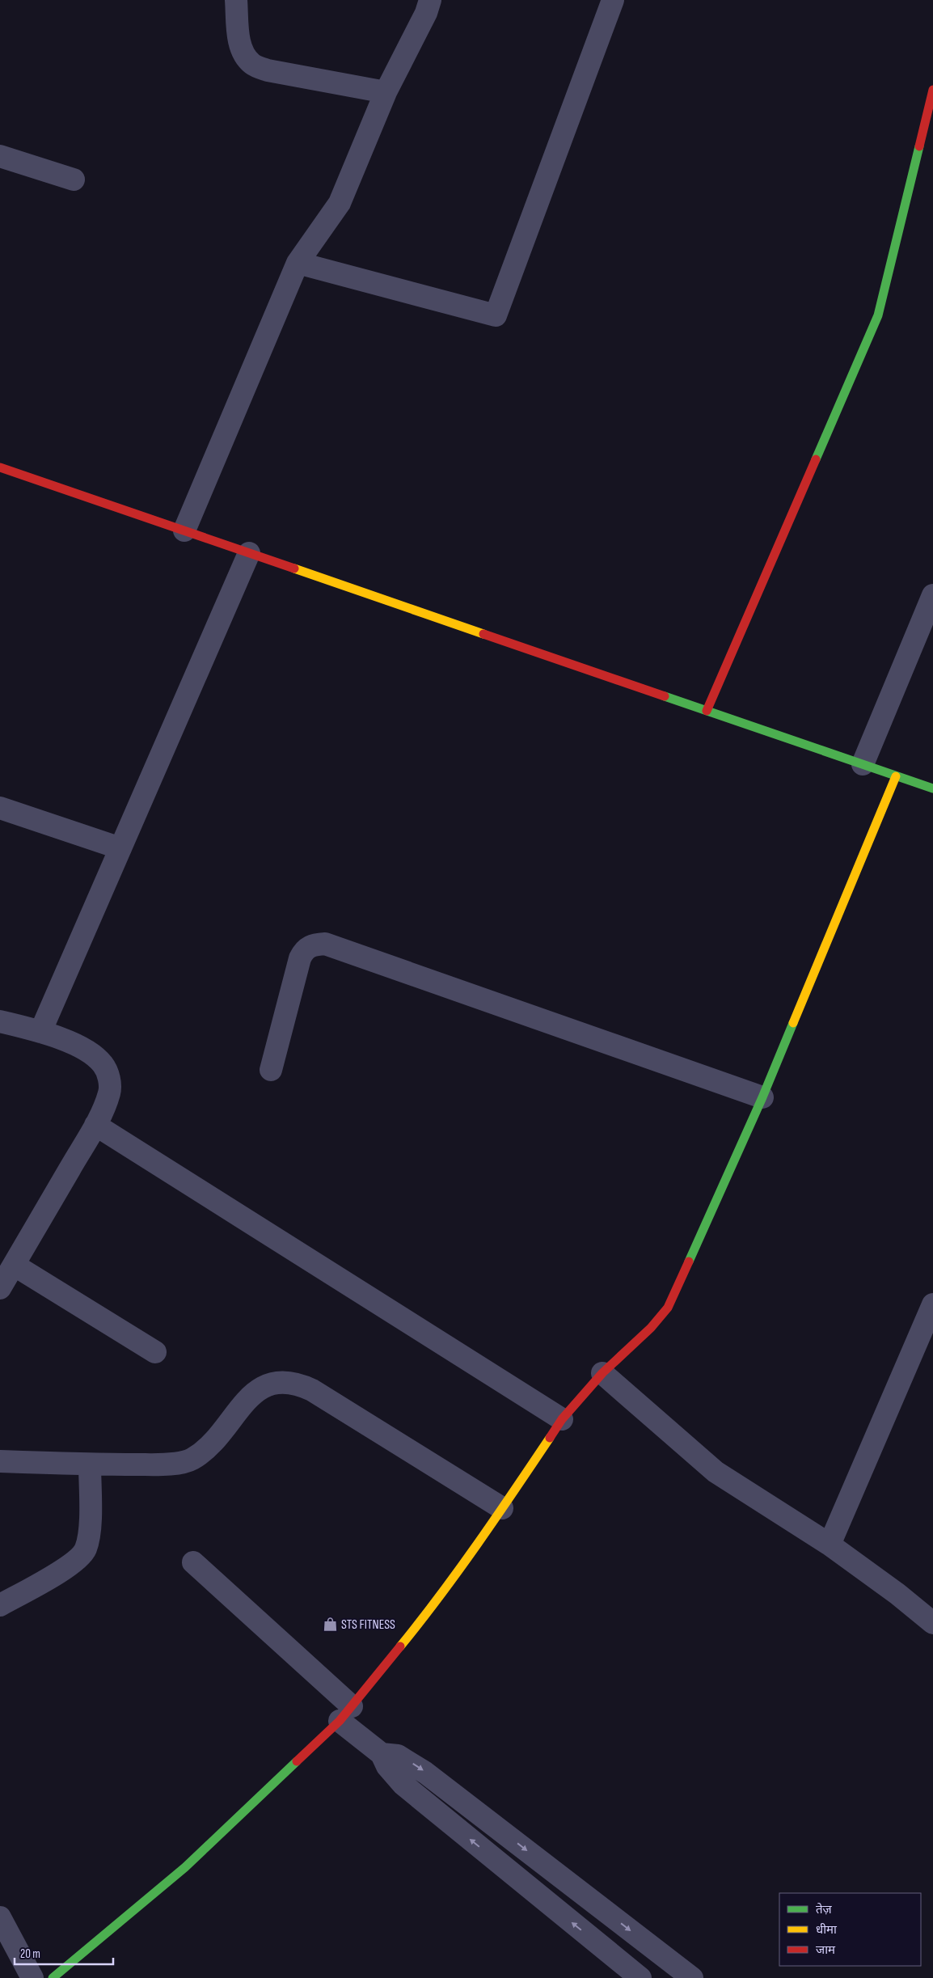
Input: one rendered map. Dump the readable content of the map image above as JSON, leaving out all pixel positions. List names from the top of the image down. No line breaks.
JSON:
{"places":{"shop":["STS FITNESS"]},"legend":["तेज़","धीमा","जाम"],"scale_bar":"20 m"}
